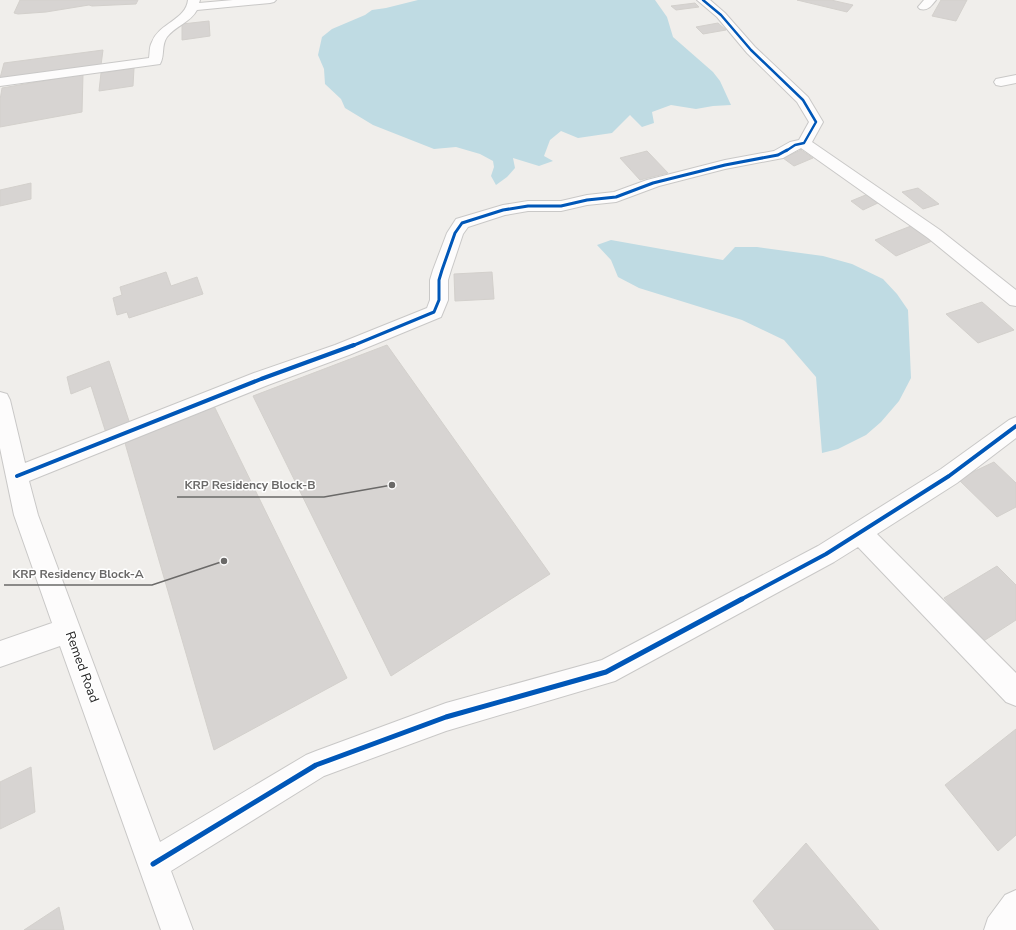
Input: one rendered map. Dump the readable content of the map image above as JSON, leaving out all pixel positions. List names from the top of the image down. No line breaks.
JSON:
{"streets":{"street":["Remed Road"]},"places":["KRP Residency Block-B","KRP Residency Block-A"]}
